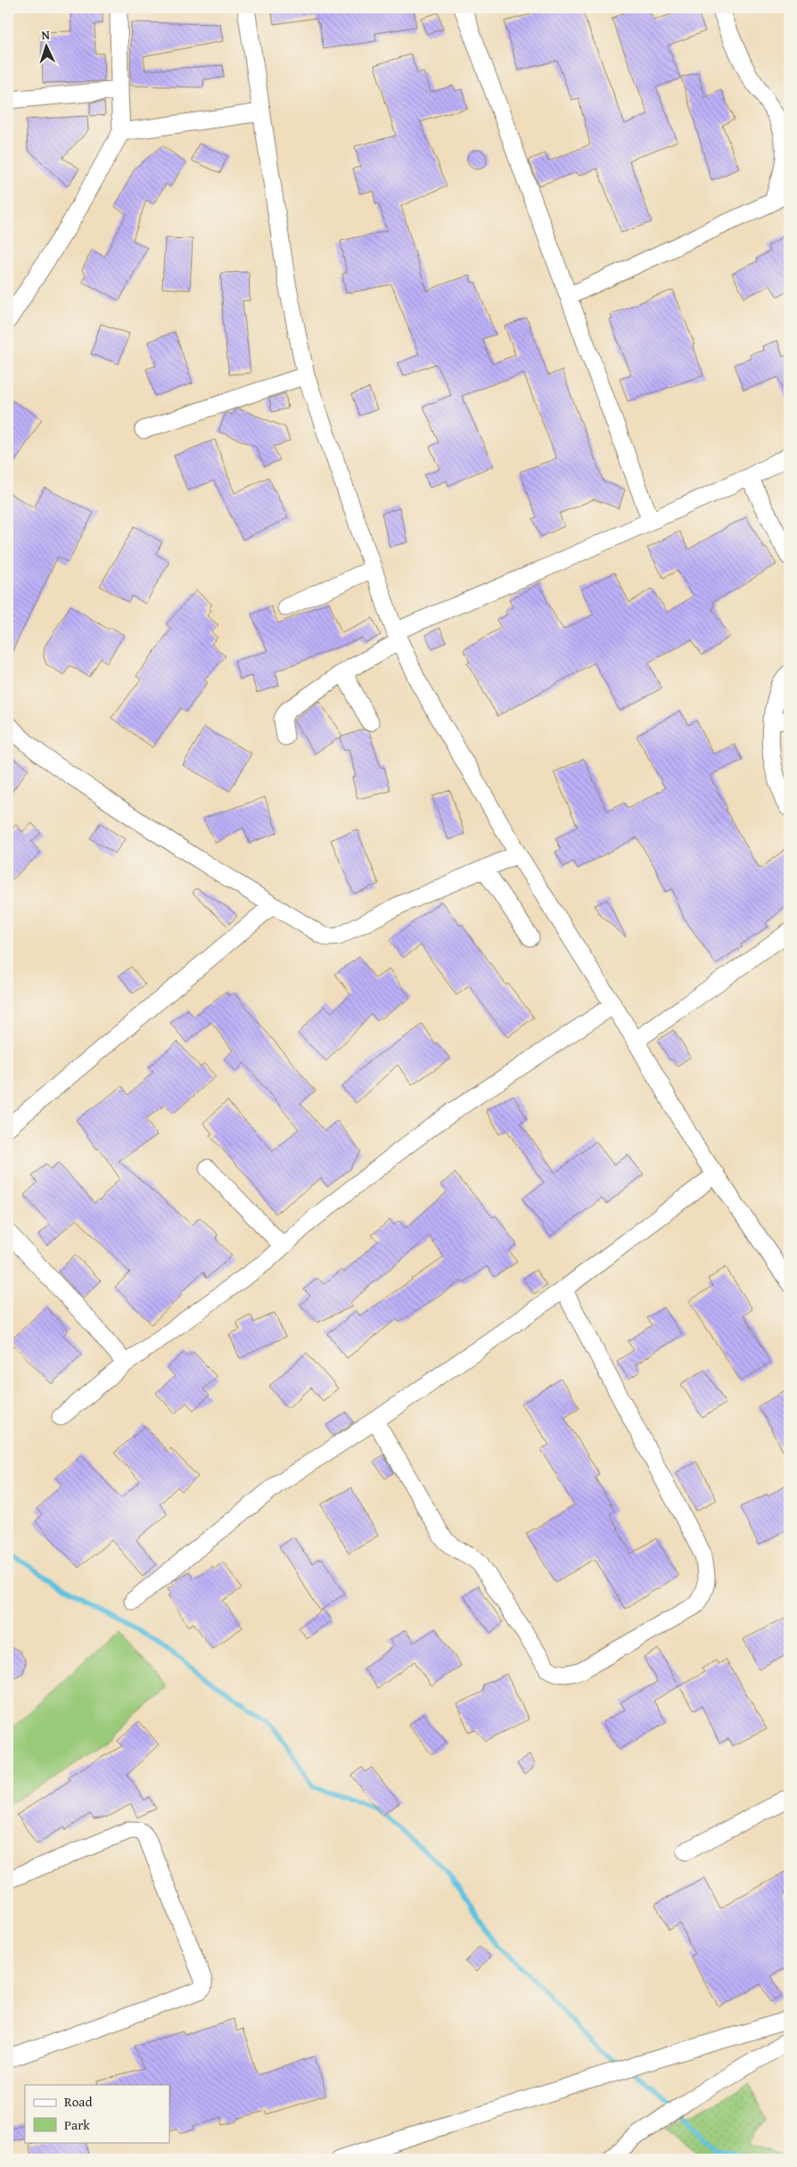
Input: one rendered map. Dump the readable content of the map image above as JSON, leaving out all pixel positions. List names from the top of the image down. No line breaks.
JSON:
{"legend":["Road","Park"],"north":"top"}
